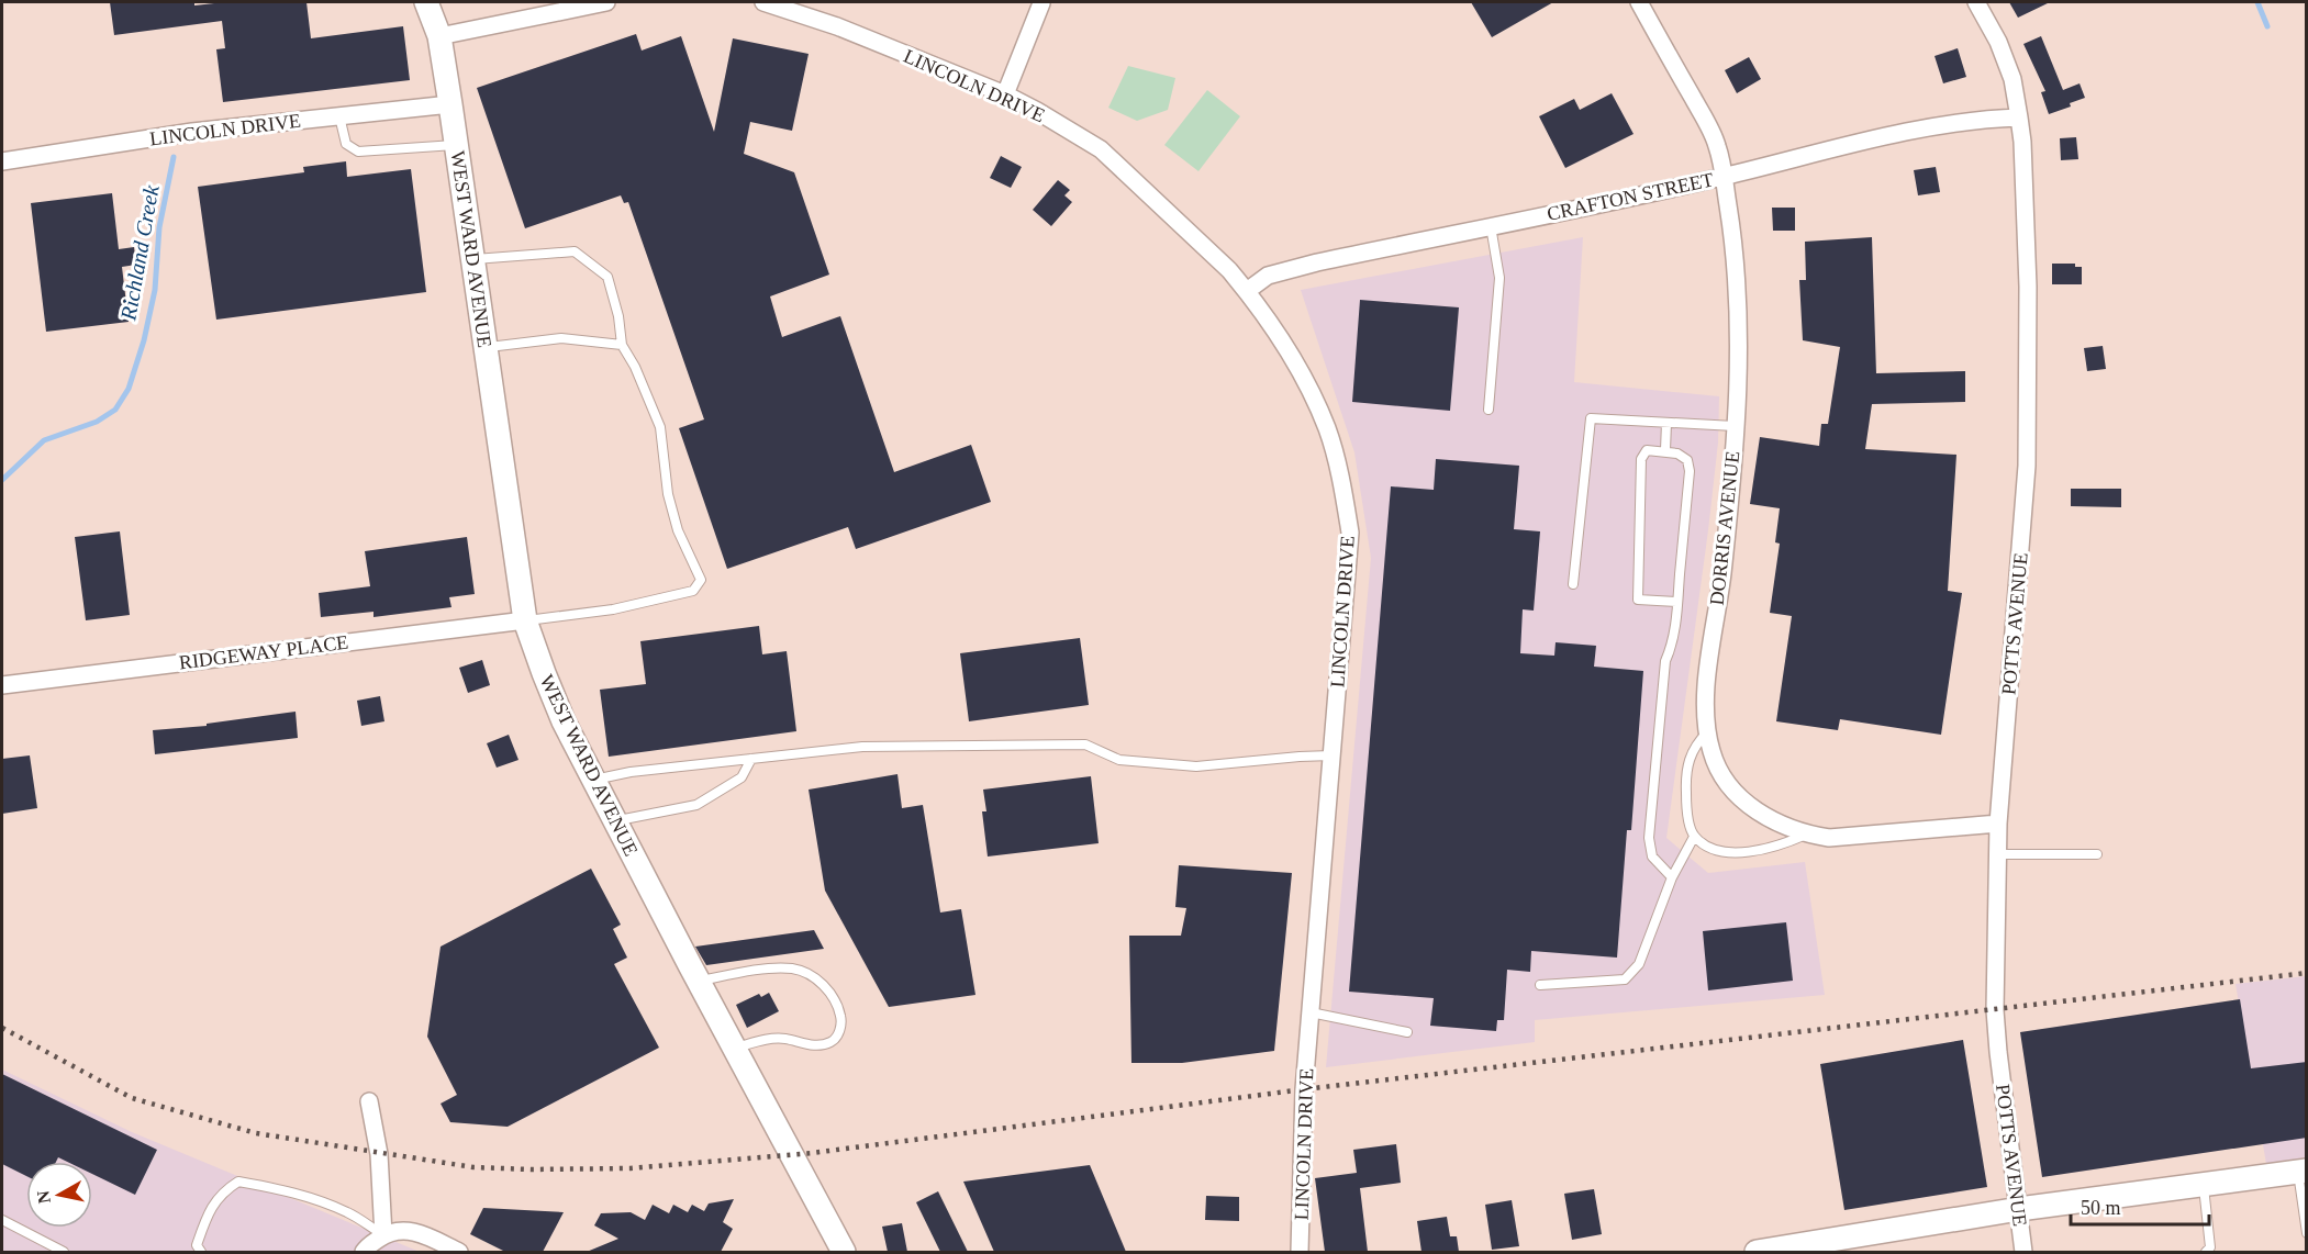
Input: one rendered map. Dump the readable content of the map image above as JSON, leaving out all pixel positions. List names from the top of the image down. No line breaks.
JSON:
{"streets":{"street":["LINCOLN DRIVE","CRAFTON STREET","WEST WARD AVENUE","DORRIS AVENUE","POTTS AVENUE","RIDGEWAY PLACE"]},"crossings":[["LINCOLN DRIVE","CRAFTON STREET"],["LINCOLN DRIVE","WEST WARD AVENUE"],["CRAFTON STREET","DORRIS AVENUE"],["CRAFTON STREET","POTTS AVENUE"],["WEST WARD AVENUE","RIDGEWAY PLACE"],["DORRIS AVENUE","POTTS AVENUE"]],"water":["Richland Creek"],"scale_bar":"50 m","north":"left"}
